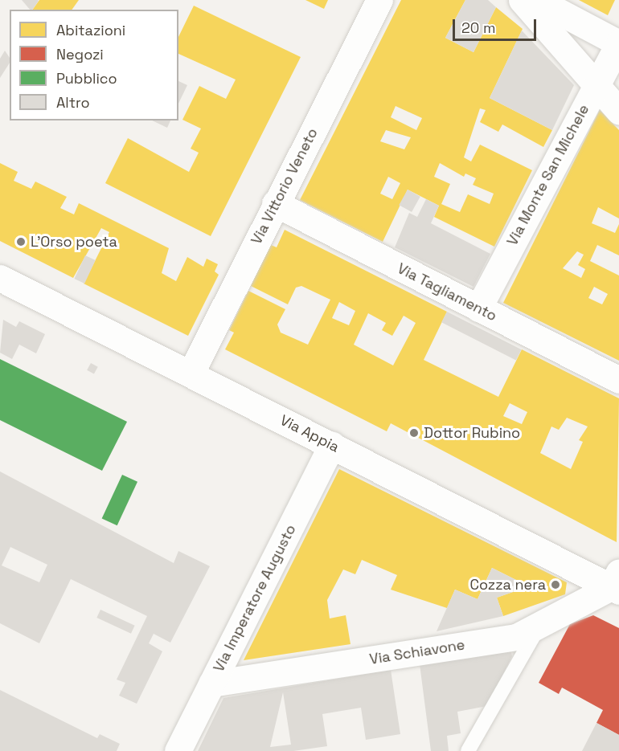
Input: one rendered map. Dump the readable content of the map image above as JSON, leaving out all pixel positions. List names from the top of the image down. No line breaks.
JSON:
{"streets":{"street":["Via Monte San Michele","Via Vittorio Veneto","Via Tagliamento","Via Appia","Via Imperatore Augusto","Via Schiavone"]},"crossings":[["Via Monte San Michele","Via Tagliamento"],["Via Vittorio Veneto","Via Tagliamento"],["Via Vittorio Veneto","Via Appia"],["Via Appia","Via Imperatore Augusto"],["Via Appia","Via Schiavone"],["Via Imperatore Augusto","Via Schiavone"]],"places":["L'Orso poeta","Dottor Rubino","Cozza nera"],"legend":["Abitazioni","Negozi","Pubblico","Altro"],"scale_bar":"20 m"}
